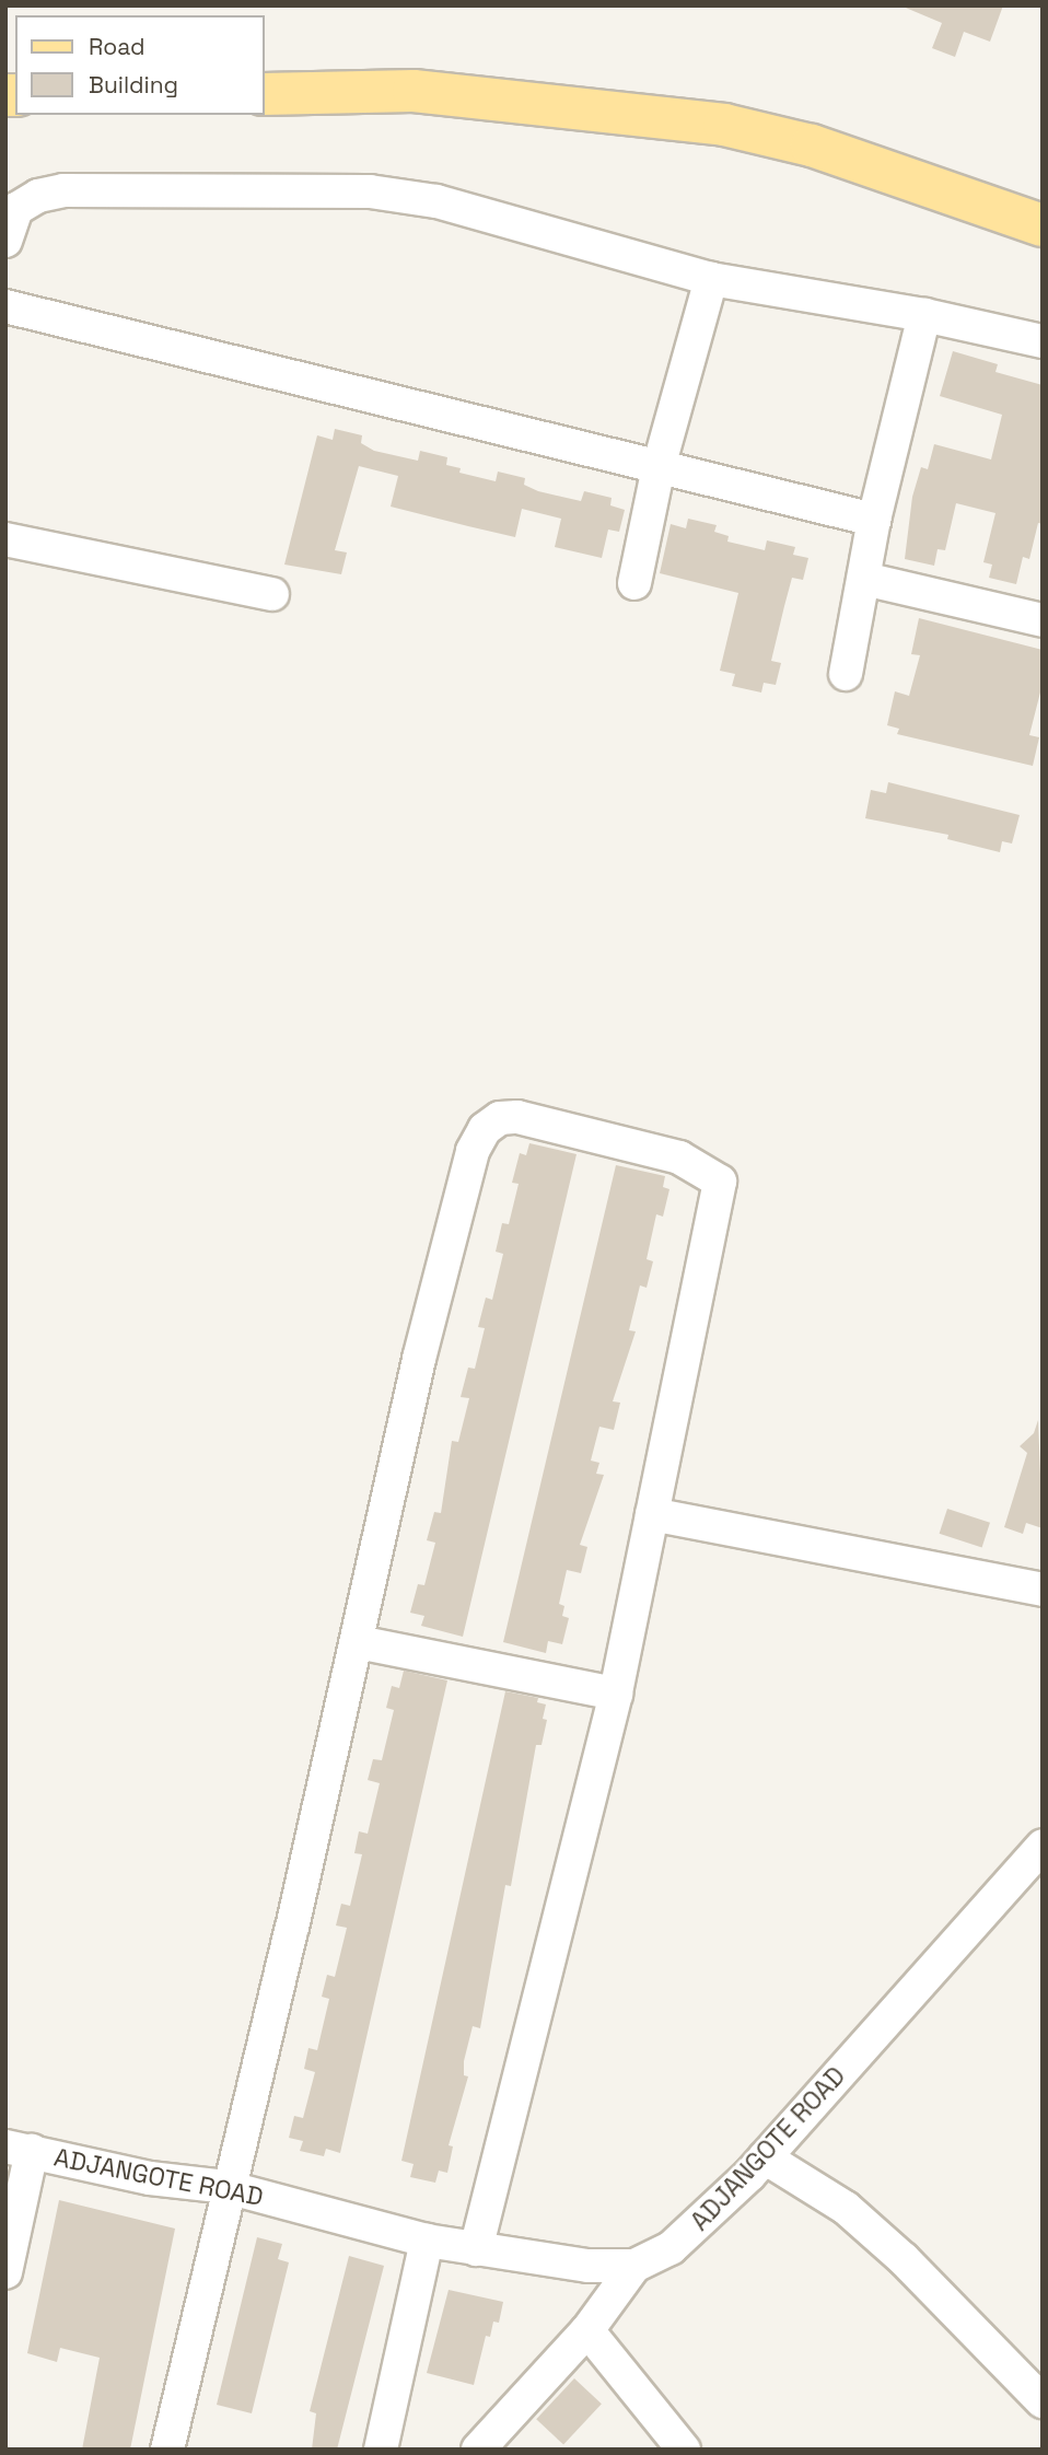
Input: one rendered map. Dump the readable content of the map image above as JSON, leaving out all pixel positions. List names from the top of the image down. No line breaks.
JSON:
{"streets":{"street":["ADJANGOTE ROAD"]},"legend":["Road","Building"]}
